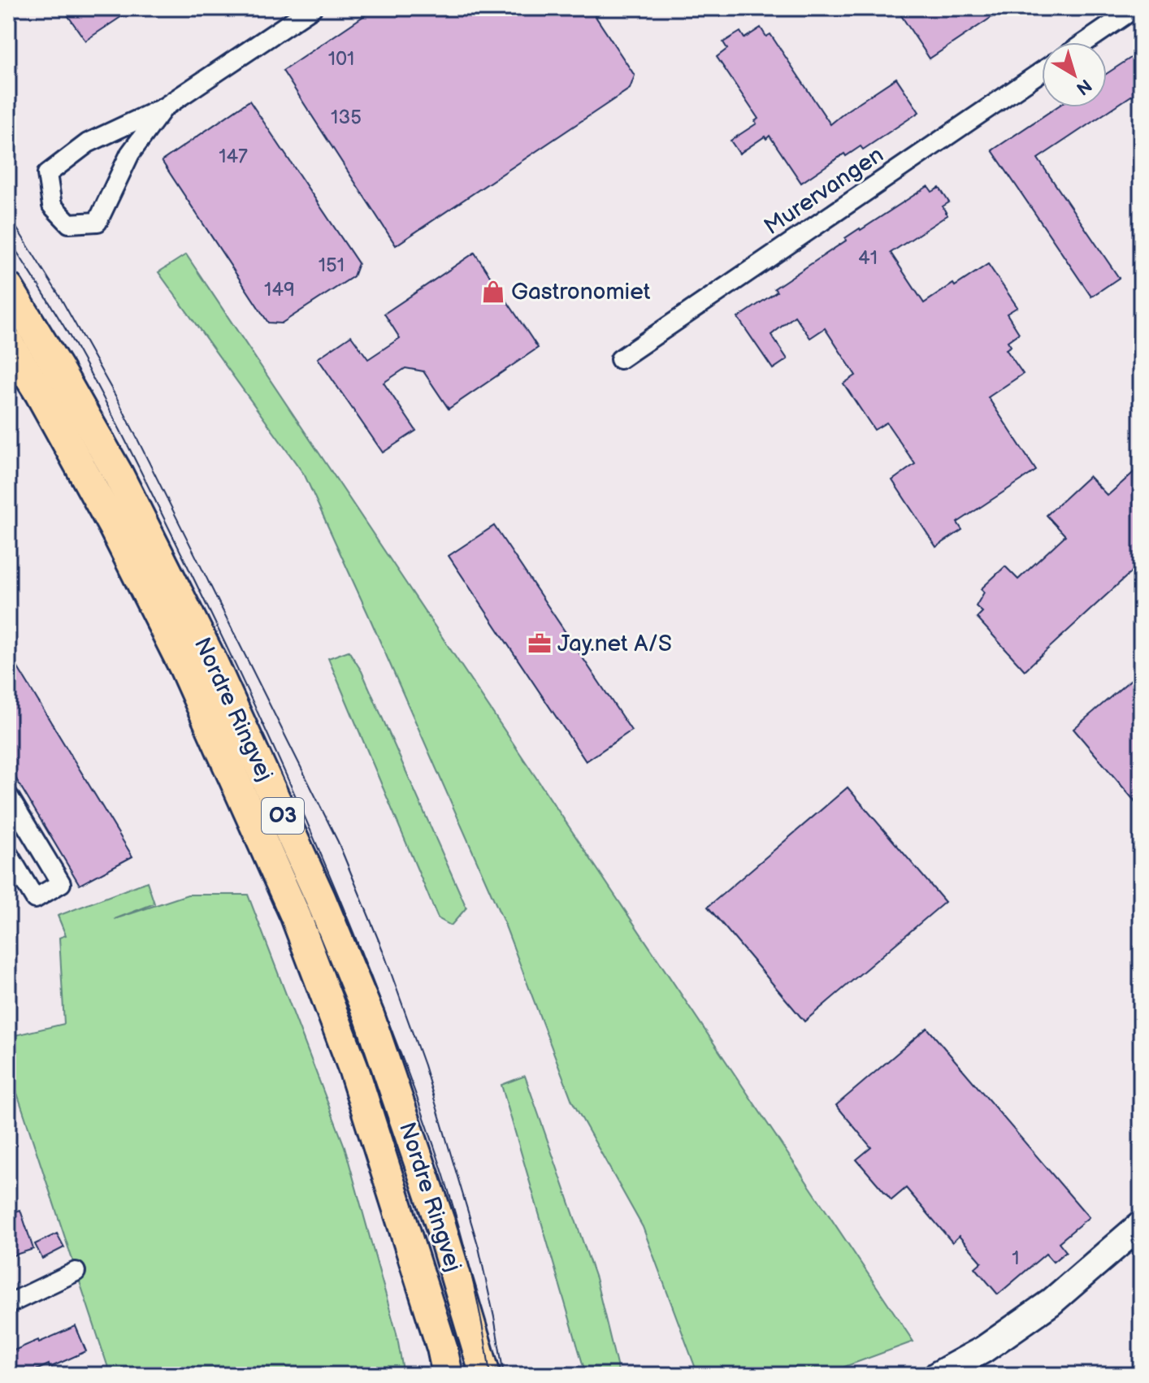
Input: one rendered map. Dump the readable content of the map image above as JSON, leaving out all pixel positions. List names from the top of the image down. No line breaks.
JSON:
{"streets":{"main road":["Nordre Ringvej","O3"],"street":["Murervangen"]},"places":{"shop":["Gastronomiet"],"office":["Jay.net A/S"]},"house_numbers":["101","135","147","41","151","149","1"],"north":"bottom right"}
